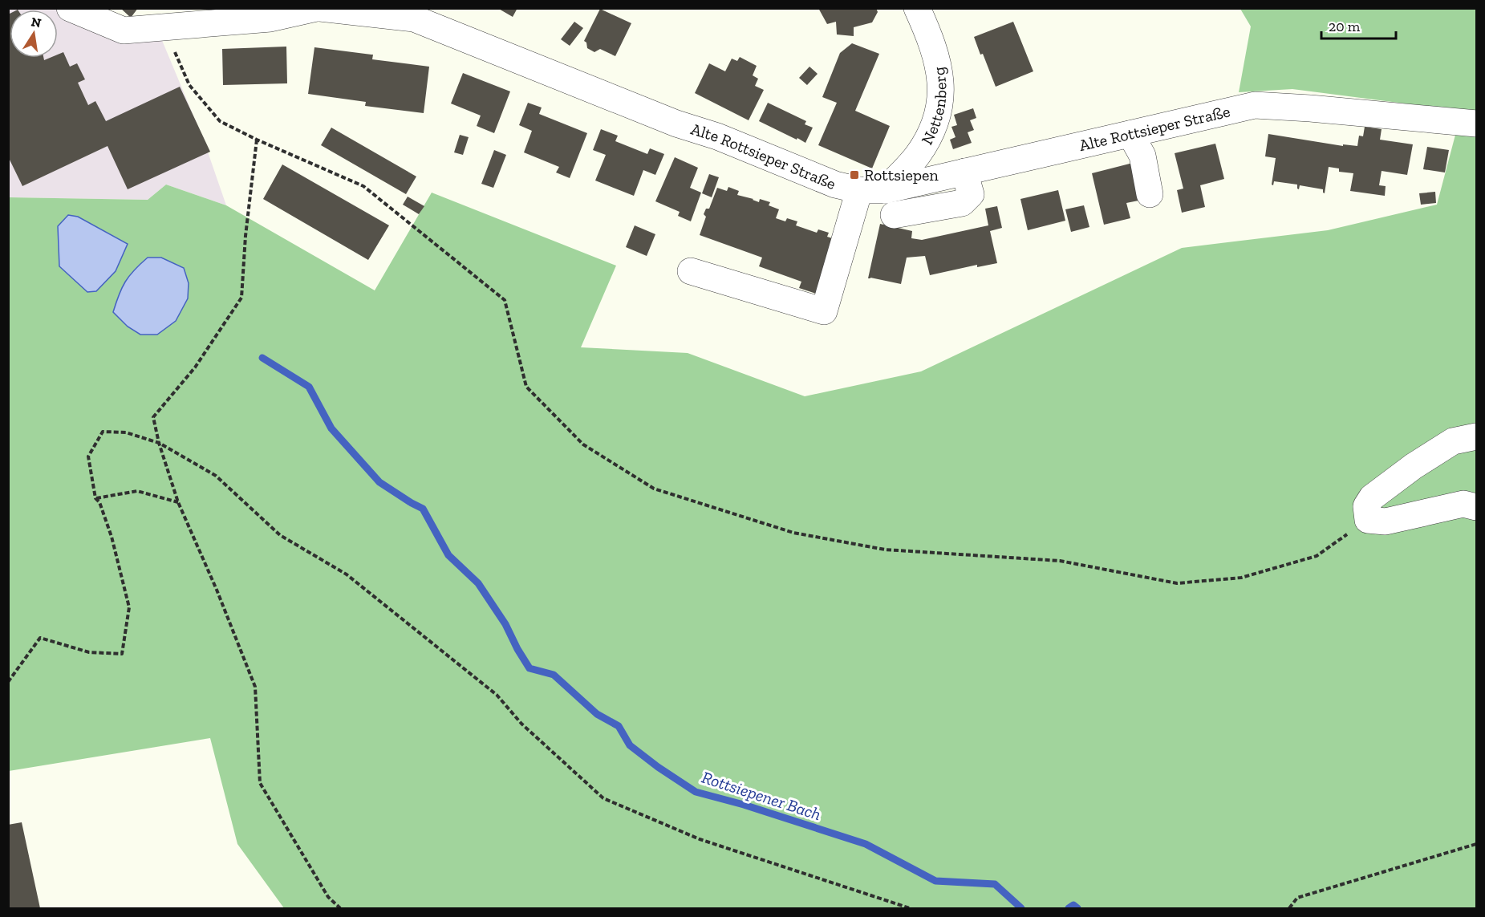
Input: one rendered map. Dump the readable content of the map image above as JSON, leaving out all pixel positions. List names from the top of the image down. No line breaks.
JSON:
{"streets":{"street":["Nettenberg","Alte Rottsieper Straße"]},"crossings":[["Nettenberg","Alte Rottsieper Straße"]],"water":["Rottsiepener Bach"],"places":{"transit":["Rottsiepen"]},"scale_bar":"20 m","north":"top"}
